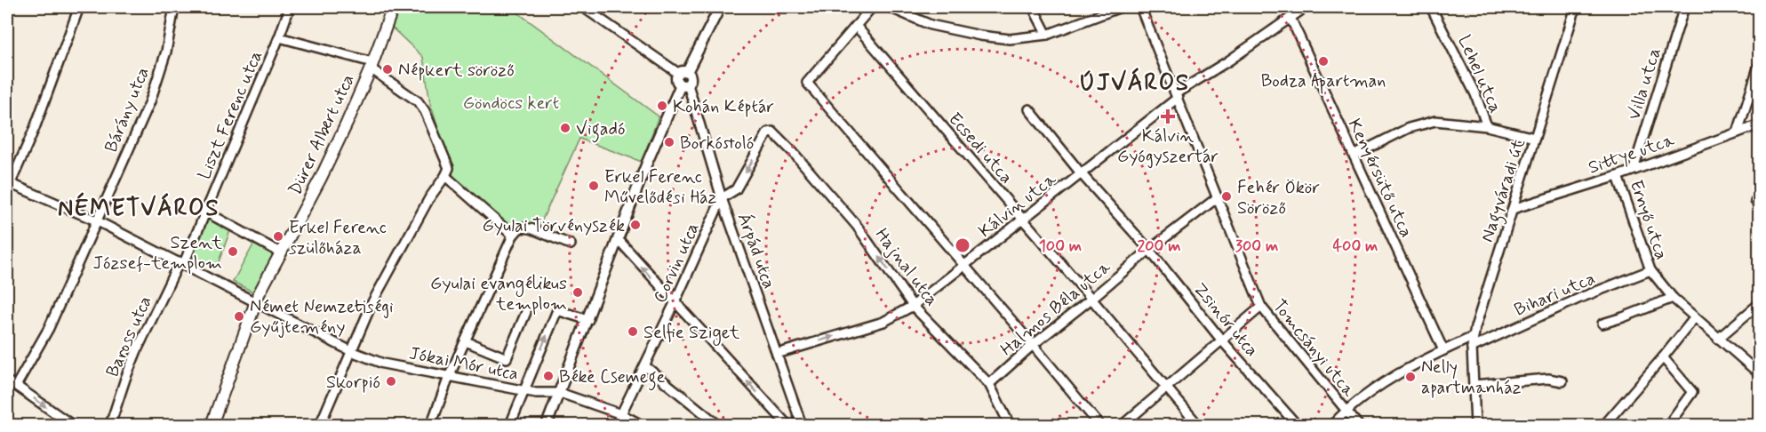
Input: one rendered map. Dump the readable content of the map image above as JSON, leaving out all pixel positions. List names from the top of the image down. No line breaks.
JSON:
{"streets":{"main road":["Dürer Albert utca"],"street":["Lehel utca","Villa utca","Bárány utca","Liszt Ferenc utca","Ecsedi utca","Sittye utca","Kenyérsütő utca","Nagyváradi út","Kálvin utca","Ernyő utca","Árpád utca","Corvin utca","Hajnal utca","Bihari utca","Halmos Béla utca","Zsinór utca","Baross utca","Tomcsányi utca","Jókai Mór utca"]},"crossings":[["Villa utca","Sittye utca"],["Bárány utca","Jókai Mór utca"],["Liszt Ferenc utca","Baross utca"],["Liszt Ferenc utca","Jókai Mór utca"],["Dürer Albert utca","Jókai Mór utca"],["Ecsedi utca","Kálvin utca"],["Ecsedi utca","Halmos Béla utca"],["Sittye utca","Nagyváradi út"],["Sittye utca","Ernyő utca"],["Kenyérsütő utca","Kálvin utca"],["Nagyváradi út","Bihari utca"],["Kálvin utca","Árpád utca"],["Kálvin utca","Hajnal utca"],["Kálvin utca","Zsinór utca"],["Kálvin utca","Tomcsányi utca"],["Ernyő utca","Bihari utca"],["Árpád utca","Corvin utca"],["Árpád utca","Hajnal utca"],["Corvin utca","Hajnal utca"],["Corvin utca","Jókai Mór utca"],["Hajnal utca","Halmos Béla utca"],["Halmos Béla utca","Zsinór utca"],["Halmos Béla utca","Tomcsányi utca"],["Baross utca","Jókai Mór utca"]],"districts":["ÚJVÁROS","NÉMETVÁROS"],"parks":["Göndöcs kert"],"places":{"other":["Bodza Apartman","Népkert söröző","Kohán Képtár","Vigadó","Borkóstoló","Erkel Ferenc Művelődési Ház","Fehér Ökör Söröző","Gyulai Törvényszék","Erkel Ferenc szülőháza","Szent József-templom","Gyulai evangélikus templom","Német Nemzetiségi Gyűjtemény","Selfie Sziget","Béke Csemege","Nelly apartmanház","Skorpió"],"health":["Kálvin Gyógyszertár"]},"rings":["100 m","200 m","300 m","400 m"]}
